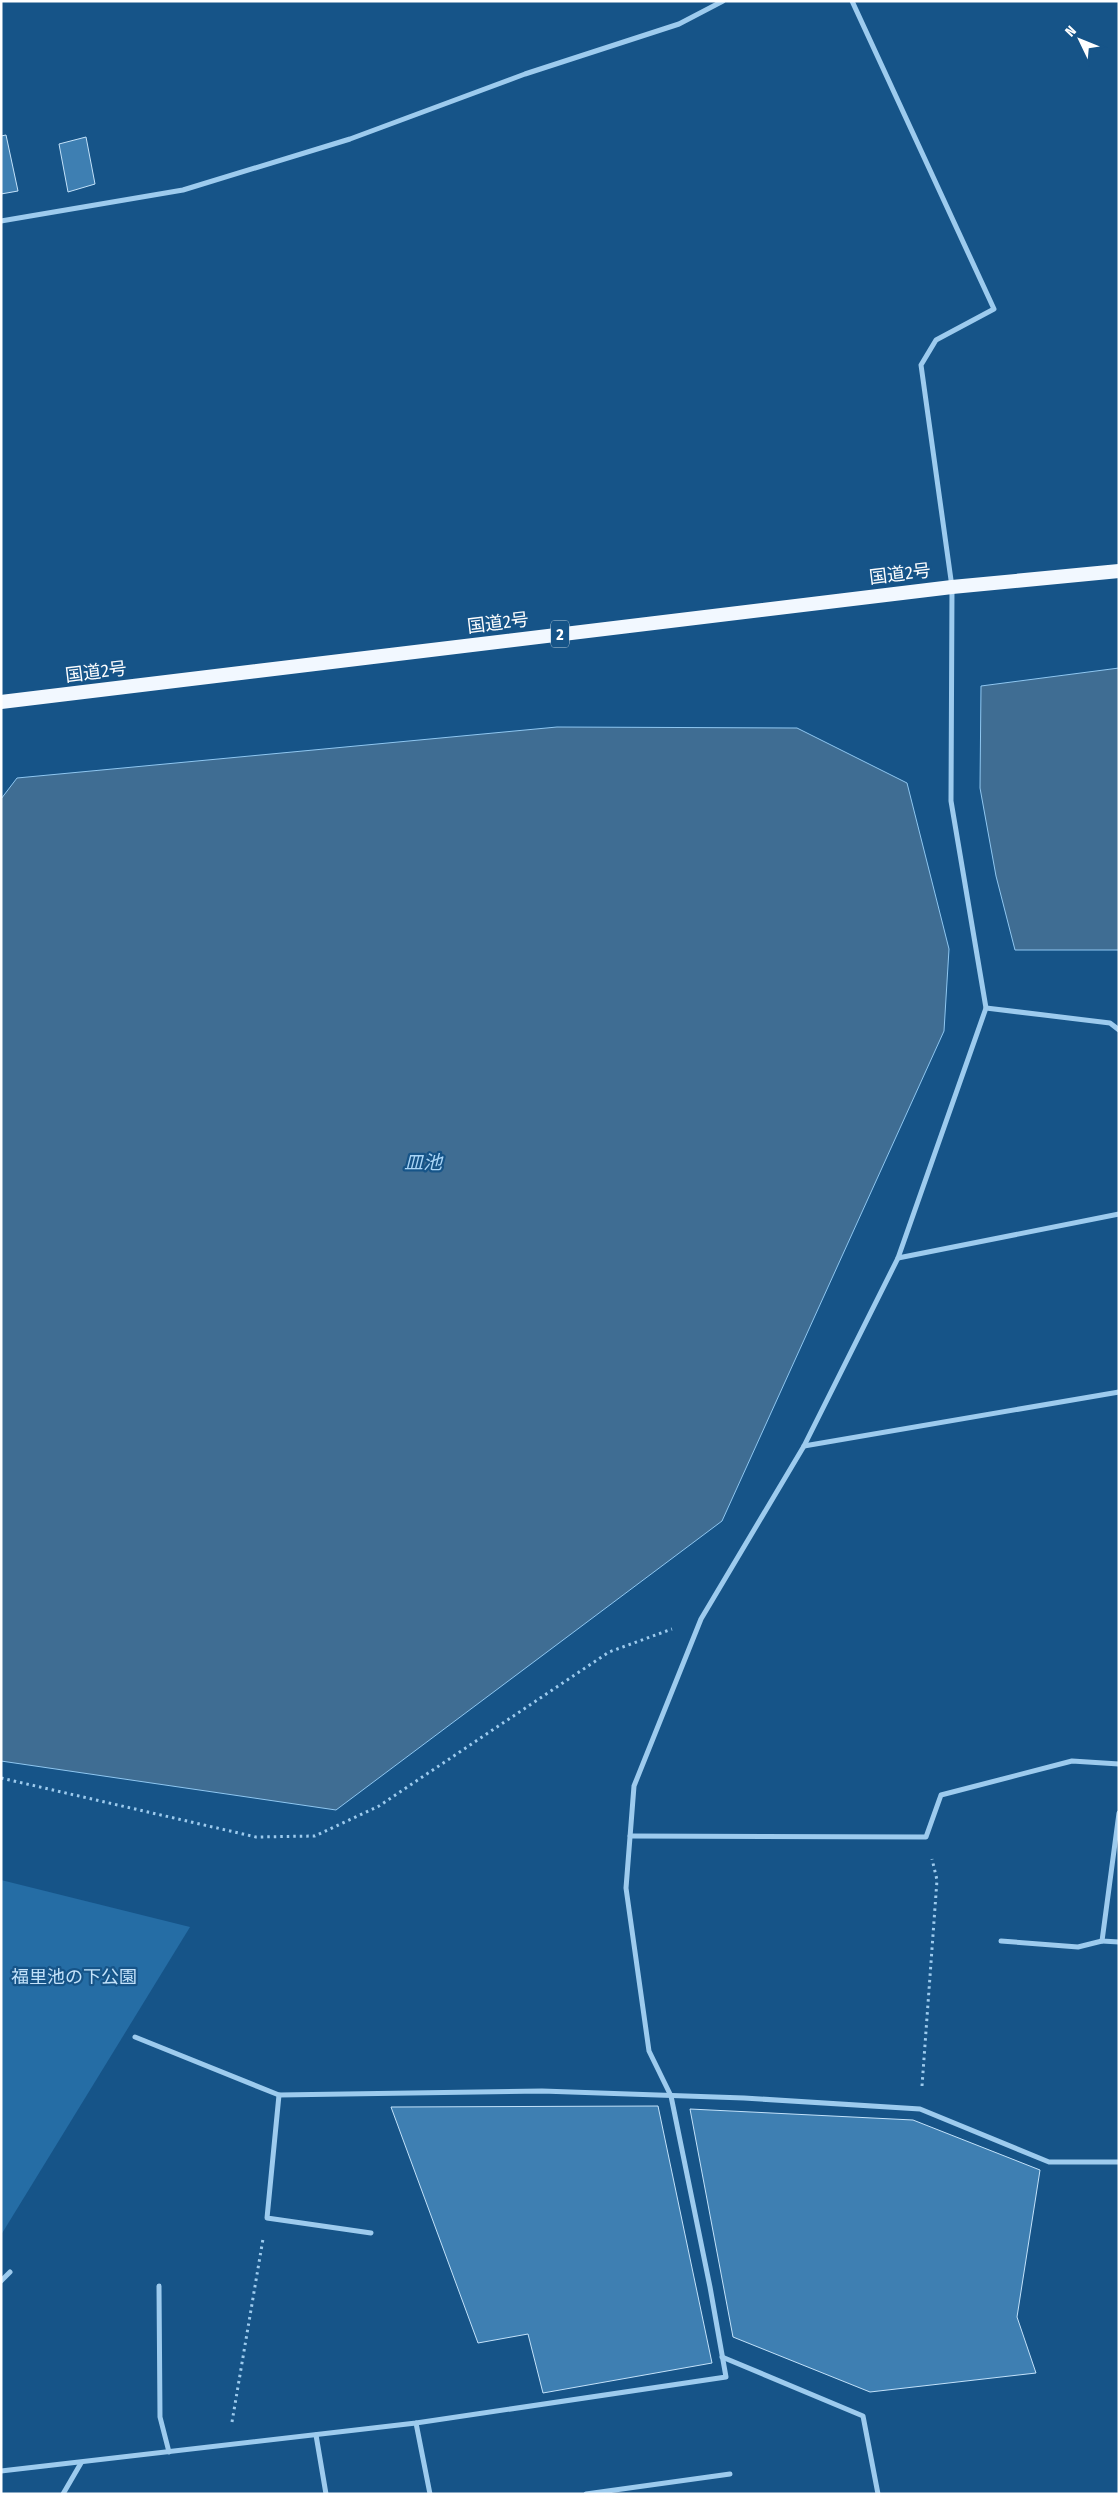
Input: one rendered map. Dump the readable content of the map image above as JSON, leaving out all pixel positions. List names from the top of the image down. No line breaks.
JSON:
{"streets":{"highway":["国道2号","2"]},"water":["皿池"],"parks":["福里池の下公園"],"north":"top left"}
